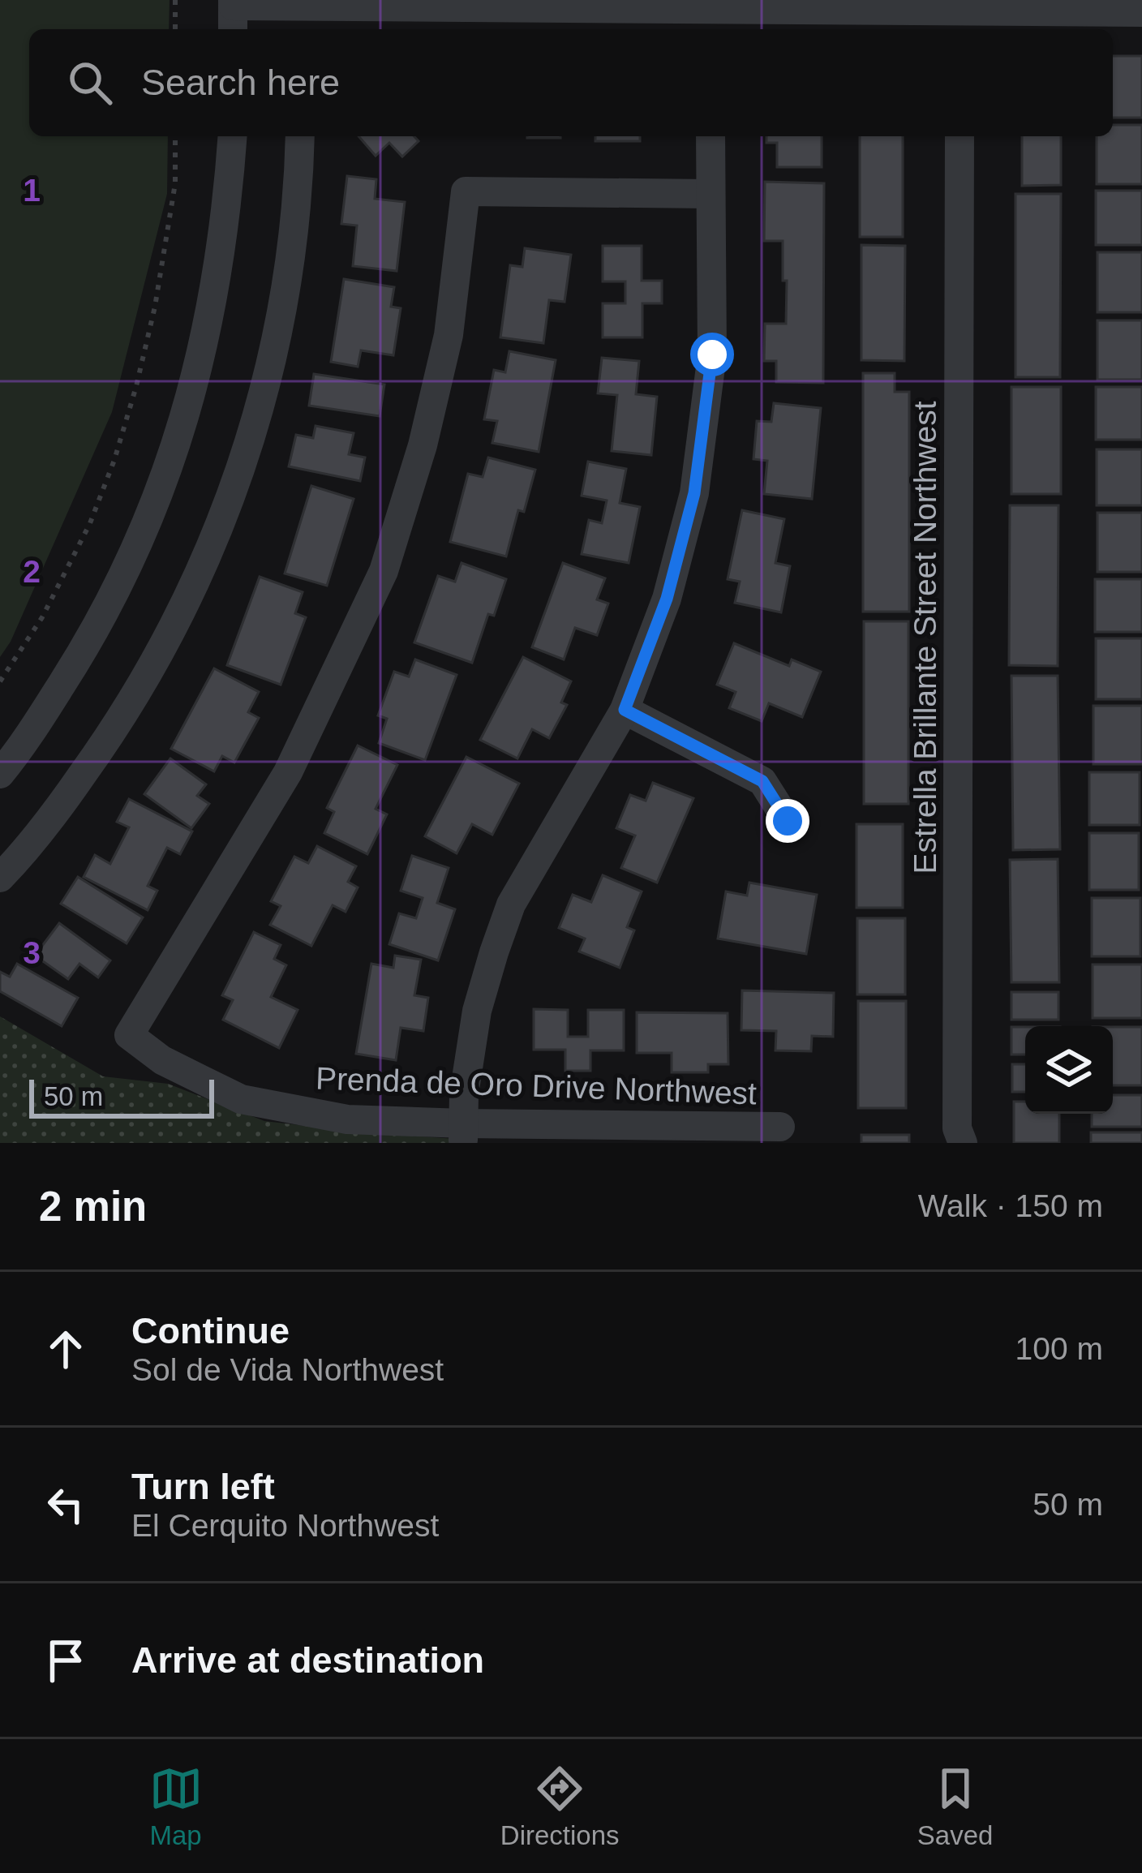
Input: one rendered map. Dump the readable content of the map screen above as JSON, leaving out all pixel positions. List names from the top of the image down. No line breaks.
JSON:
{"streets":{"street":["Estrella Brillante Street Northwest","Prenda de Oro Drive Northwest"]},"scale_bar":"50 m","page":{"search":"Search here","scale":"50 m","heading":["2 min","Walk · 150 m"],"list":[["Continue","Sol de Vida Northwest","100 m"],["Turn left","El Cerquito Northwest","50 m"],"Arrive at destination"],"nav":["Map","Directions","Saved"]},"grid":{"rows":["1","2","3"]}}
